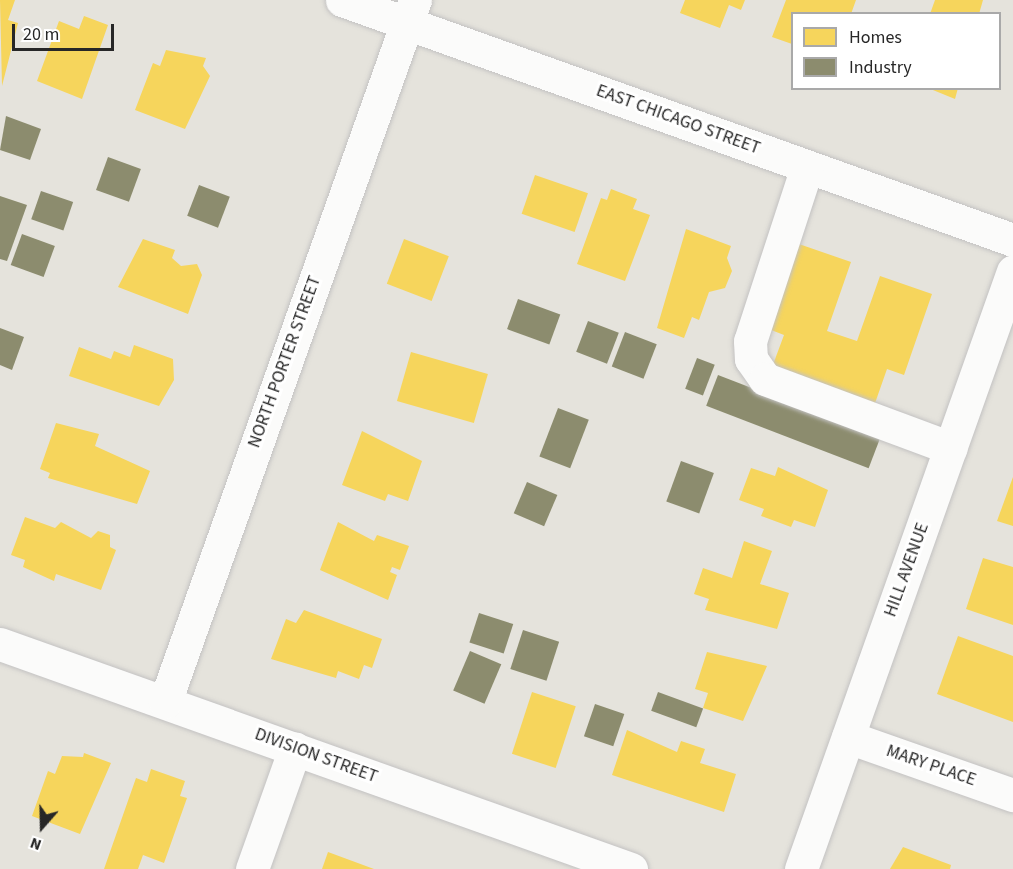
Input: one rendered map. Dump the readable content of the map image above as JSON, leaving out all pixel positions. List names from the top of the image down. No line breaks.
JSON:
{"streets":{"street":["EAST CHICAGO STREET","NORTH PORTER STREET","HILL AVENUE","DIVISION STREET","MARY PLACE"]},"crossings":[["EAST CHICAGO STREET","NORTH PORTER STREET"],["NORTH PORTER STREET","DIVISION STREET"],["HILL AVENUE","MARY PLACE"]],"legend":["Homes","Industry"],"scale_bar":"20 m","north":"bottom"}
